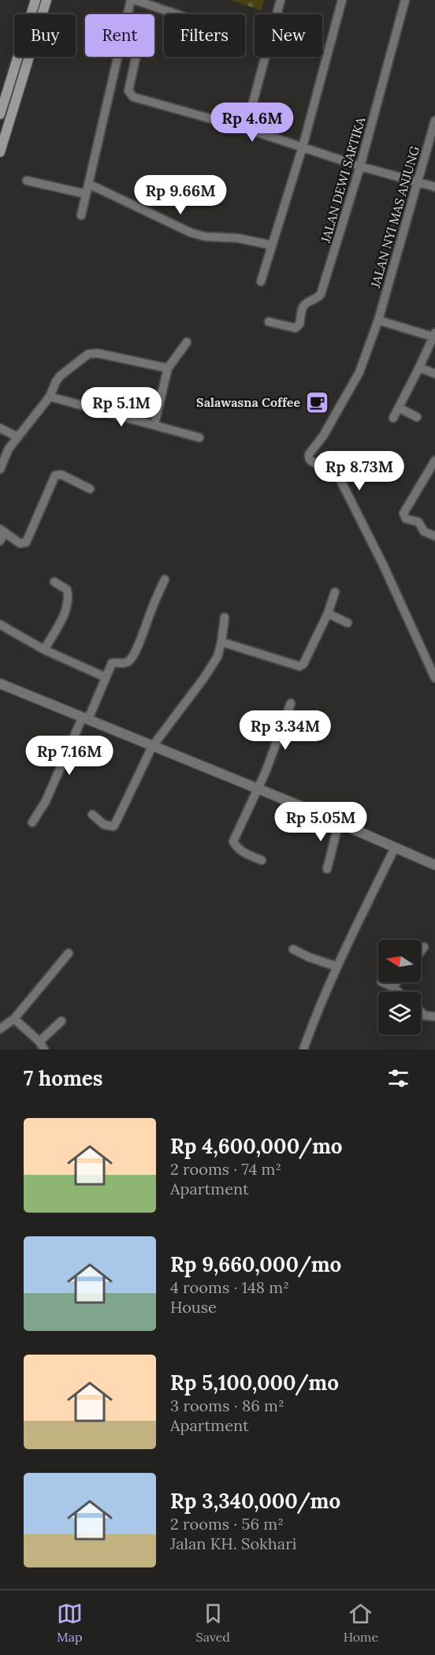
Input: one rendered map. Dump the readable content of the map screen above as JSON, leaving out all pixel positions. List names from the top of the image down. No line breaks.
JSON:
{"streets":{"street":["JALAN DEWI SARTIKA","JALAN NYI MAS ANJUNG"]},"places":{"cafe":["Salawasna Coffee"]},"north":"left","page":{"chip":["Buy","Rent","Filters","New"],"price":["Rp 4.6M","Rp 9.66M","Rp 5.1M","Rp 8.73M","Rp 3.34M","Rp 7.16M","Rp 5.05M"],"heading":"7 homes","list":[{"name":"Rp 4,600,000/mo","note":"2 rooms · 74 m² · Apartment"},{"name":"Rp 9,660,000/mo","note":"4 rooms · 148 m² · House"},{"name":"Rp 5,100,000/mo","note":"3 rooms · 86 m² · Apartment"},{"name":"Rp 3,340,000/mo","note":"2 rooms · 56 m² · Jalan KH. Sokhari"}],"tabs":["Map","Saved","Home"]}}
